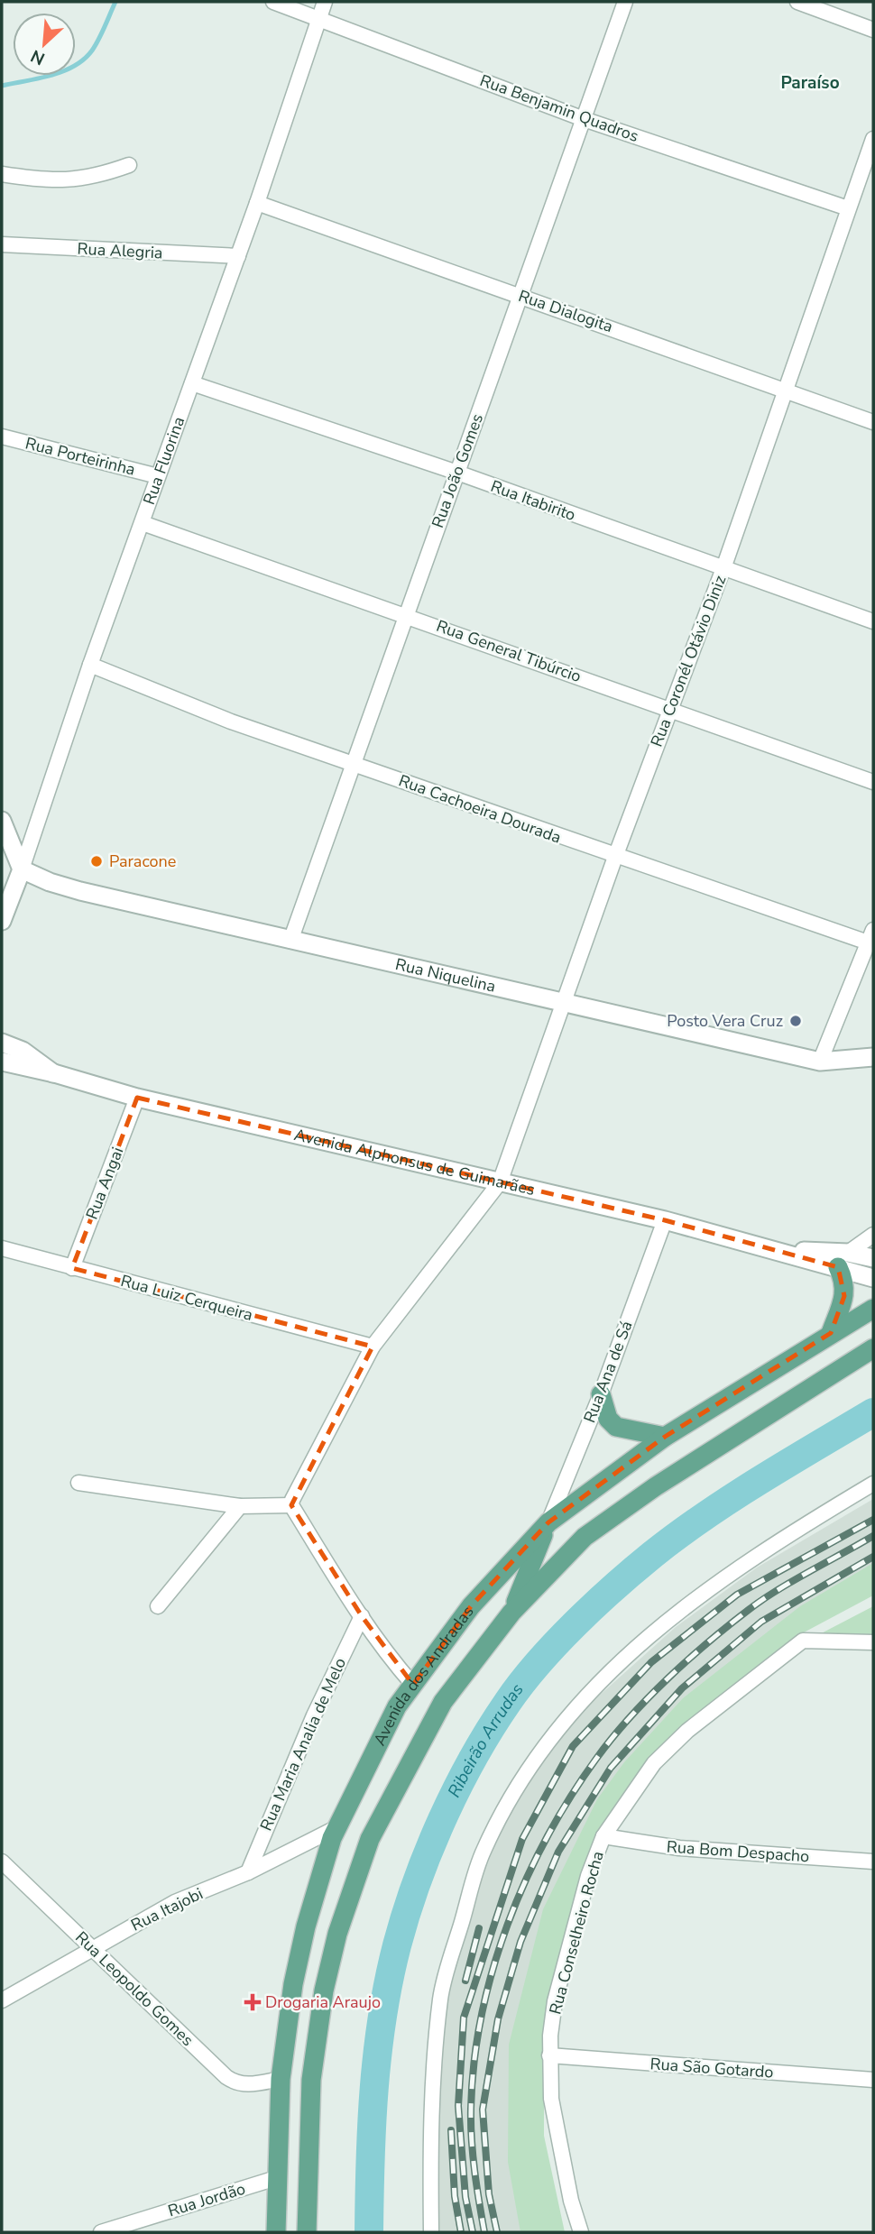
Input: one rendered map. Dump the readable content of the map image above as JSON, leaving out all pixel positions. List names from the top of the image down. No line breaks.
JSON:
{"streets":{"main road":["Avenida dos Andradas"],"street":["Rua Benjamin Quadros","Rua Alegria","Rua Dialogita","Rua Porteirinha","Rua Fluorina","Rua João Gomes","Rua Itabirito","Rua General Tibúrcio","Rua Coronél Otávio Diniz","Rua Cachoeira Dourada","Rua Niquelina","Avenida Alphonsus de Guimarães","Rua Angai","Rua Luiz Cerqueira","Rua Ana de Sá","Rua Maria Analia de Melo","Rua Bom Despacho","Rua Itajobi","Rua Conselheiro Rocha","Rua Leopoldo Gomes","Rua São Gotardo","Rua Jordão"]},"crossings":[["Rua Benjamin Quadros","Rua Fluorina"],["Rua Benjamin Quadros","Rua João Gomes"],["Rua Benjamin Quadros","Rua Coronél Otávio Diniz"],["Rua Alegria","Rua Fluorina"],["Rua Dialogita","Rua Fluorina"],["Rua Dialogita","Rua João Gomes"],["Rua Dialogita","Rua Coronél Otávio Diniz"],["Rua Porteirinha","Rua Fluorina"],["Rua Fluorina","Rua Itabirito"],["Rua Fluorina","Rua General Tibúrcio"],["Rua Fluorina","Rua Cachoeira Dourada"],["Rua Fluorina","Rua Niquelina"],["Rua João Gomes","Rua Itabirito"],["Rua João Gomes","Rua General Tibúrcio"],["Rua João Gomes","Rua Cachoeira Dourada"],["Rua João Gomes","Rua Niquelina"],["Rua Itabirito","Rua Coronél Otávio Diniz"],["Rua General Tibúrcio","Rua Coronél Otávio Diniz"],["Rua Coronél Otávio Diniz","Rua Cachoeira Dourada"],["Rua Coronél Otávio Diniz","Rua Niquelina"],["Rua Coronél Otávio Diniz","Avenida Alphonsus de Guimarães"],["Rua Coronél Otávio Diniz","Rua Luiz Cerqueira"],["Avenida Alphonsus de Guimarães","Rua Angai"],["Avenida Alphonsus de Guimarães","Rua Ana de Sá"],["Rua Angai","Rua Luiz Cerqueira"],["Rua Ana de Sá","Avenida dos Andradas"],["Avenida dos Andradas","Rua Itajobi"],["Avenida dos Andradas","Rua Leopoldo Gomes"],["Avenida dos Andradas","Rua Jordão"],["Rua Maria Analia de Melo","Rua Itajobi"],["Rua Bom Despacho","Rua Conselheiro Rocha"],["Rua Itajobi","Rua Leopoldo Gomes"],["Rua Conselheiro Rocha","Rua São Gotardo"]],"districts":["Paraíso"],"water":["Ribeirão Arrudas"],"places":{"other":["Paracone","Posto Vera Cruz"],"health":["Drogaria Araujo"]},"north":"bottom left"}
